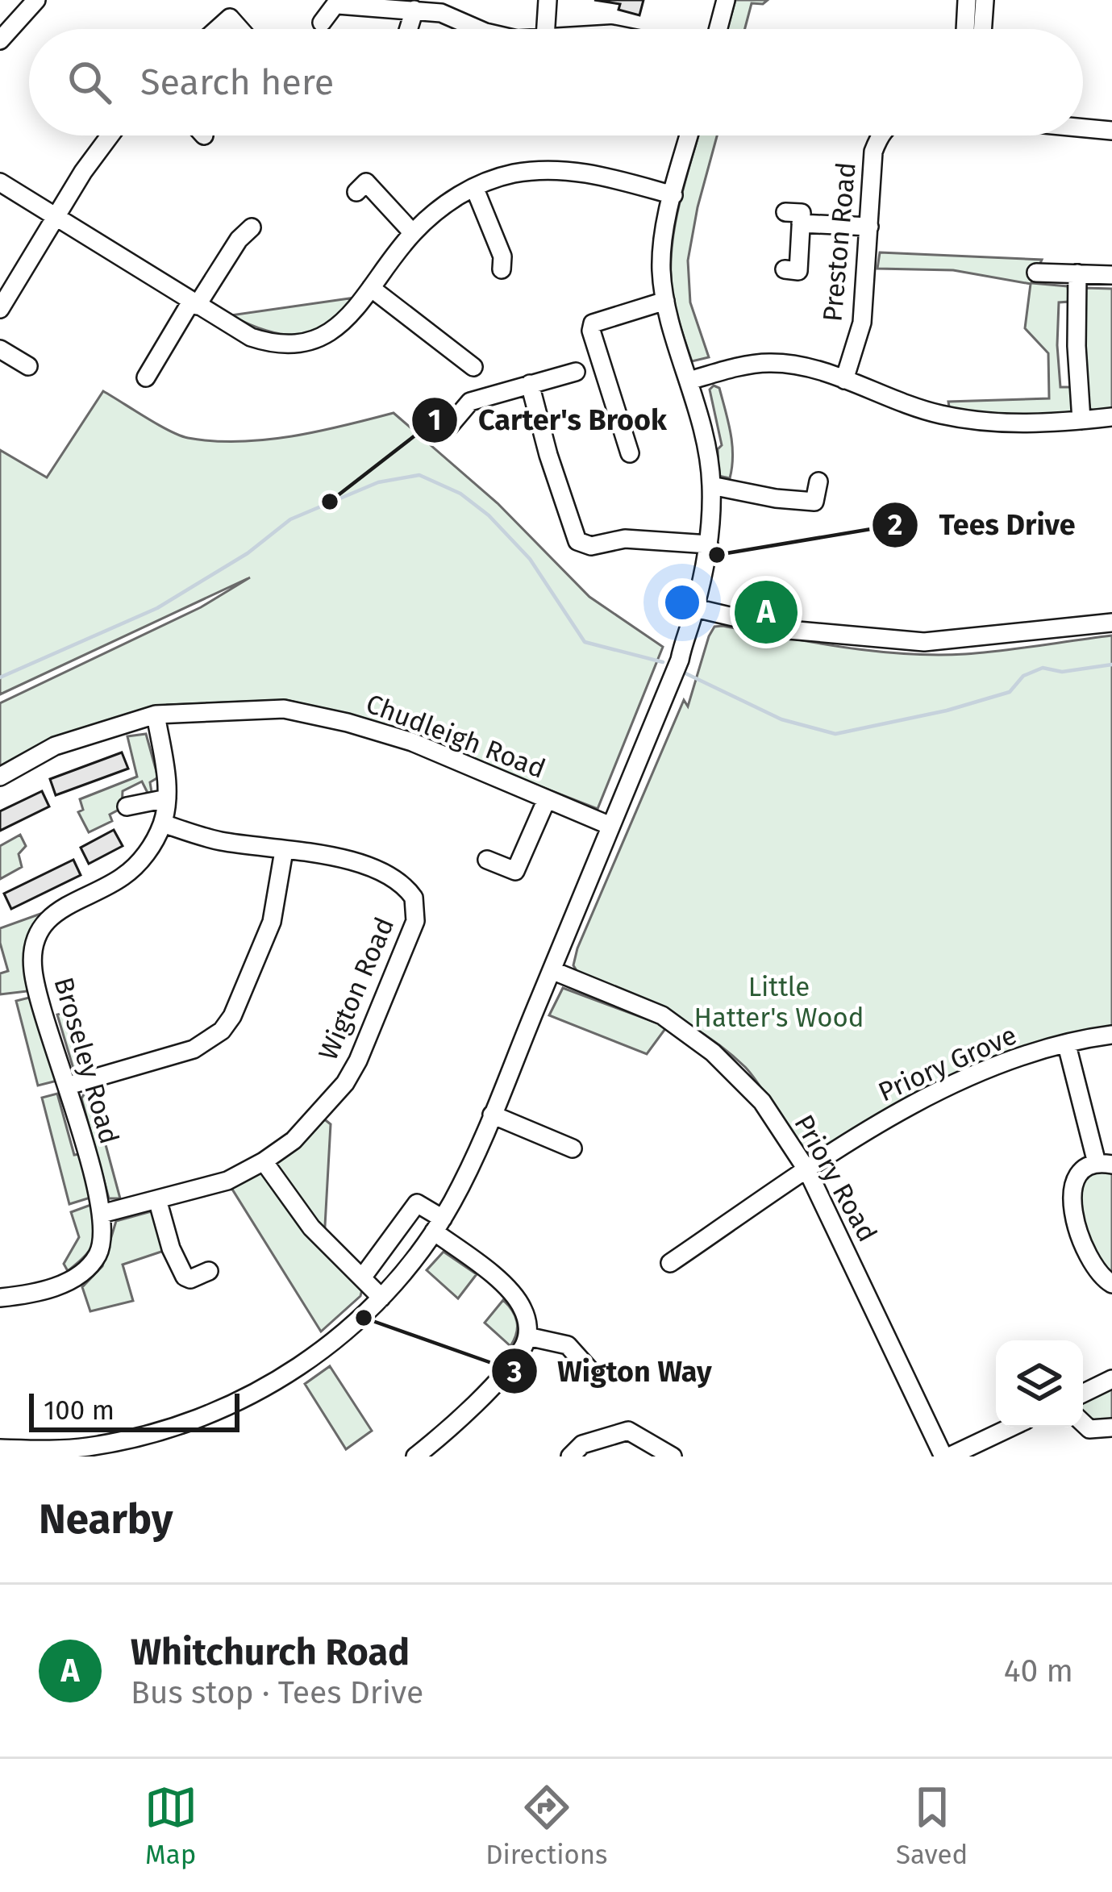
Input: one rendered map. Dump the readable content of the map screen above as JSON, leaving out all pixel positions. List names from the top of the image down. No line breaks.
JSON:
{"streets":{"street":["Preston Road","Chudleigh Road","Wigton Road","Broseley Road","Priory Grove","Priory Road"]},"crossings":[["Chudleigh Road","Broseley Road"],["Wigton Road","Broseley Road"],["Priory Grove","Priory Road"]],"parks":["Little Hatter's Wood"],"places":["Carter's Brook","Tees Drive","Wigton Way"],"scale_bar":"100 m","page":{"search":"Search here","pins":"A","scale":"100 m","heading":"Nearby","list":[{"mark":"A","name":"Whitchurch Road","note":"Bus stop · Tees Drive","value":"40 m"}],"nav":["Map","Directions","Saved"]}}
